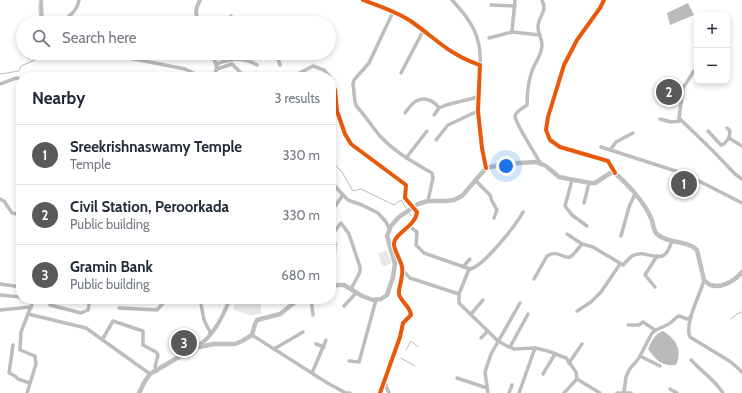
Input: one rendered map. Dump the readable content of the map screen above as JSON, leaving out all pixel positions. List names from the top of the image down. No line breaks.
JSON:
{"page":{"map_buttons":["+","−"],"search":"Search here","heading":["Nearby","3 results"],"pins":["2","1","3"],"list":[{"mark":"1","name":"Sreekrishnaswamy Temple","note":"Temple","value":"330 m"},{"mark":"2","name":"Civil Station, Peroorkada","note":"Public building","value":"330 m"},{"mark":"3","name":"Gramin Bank","note":"Public building","value":"680 m"}]}}
